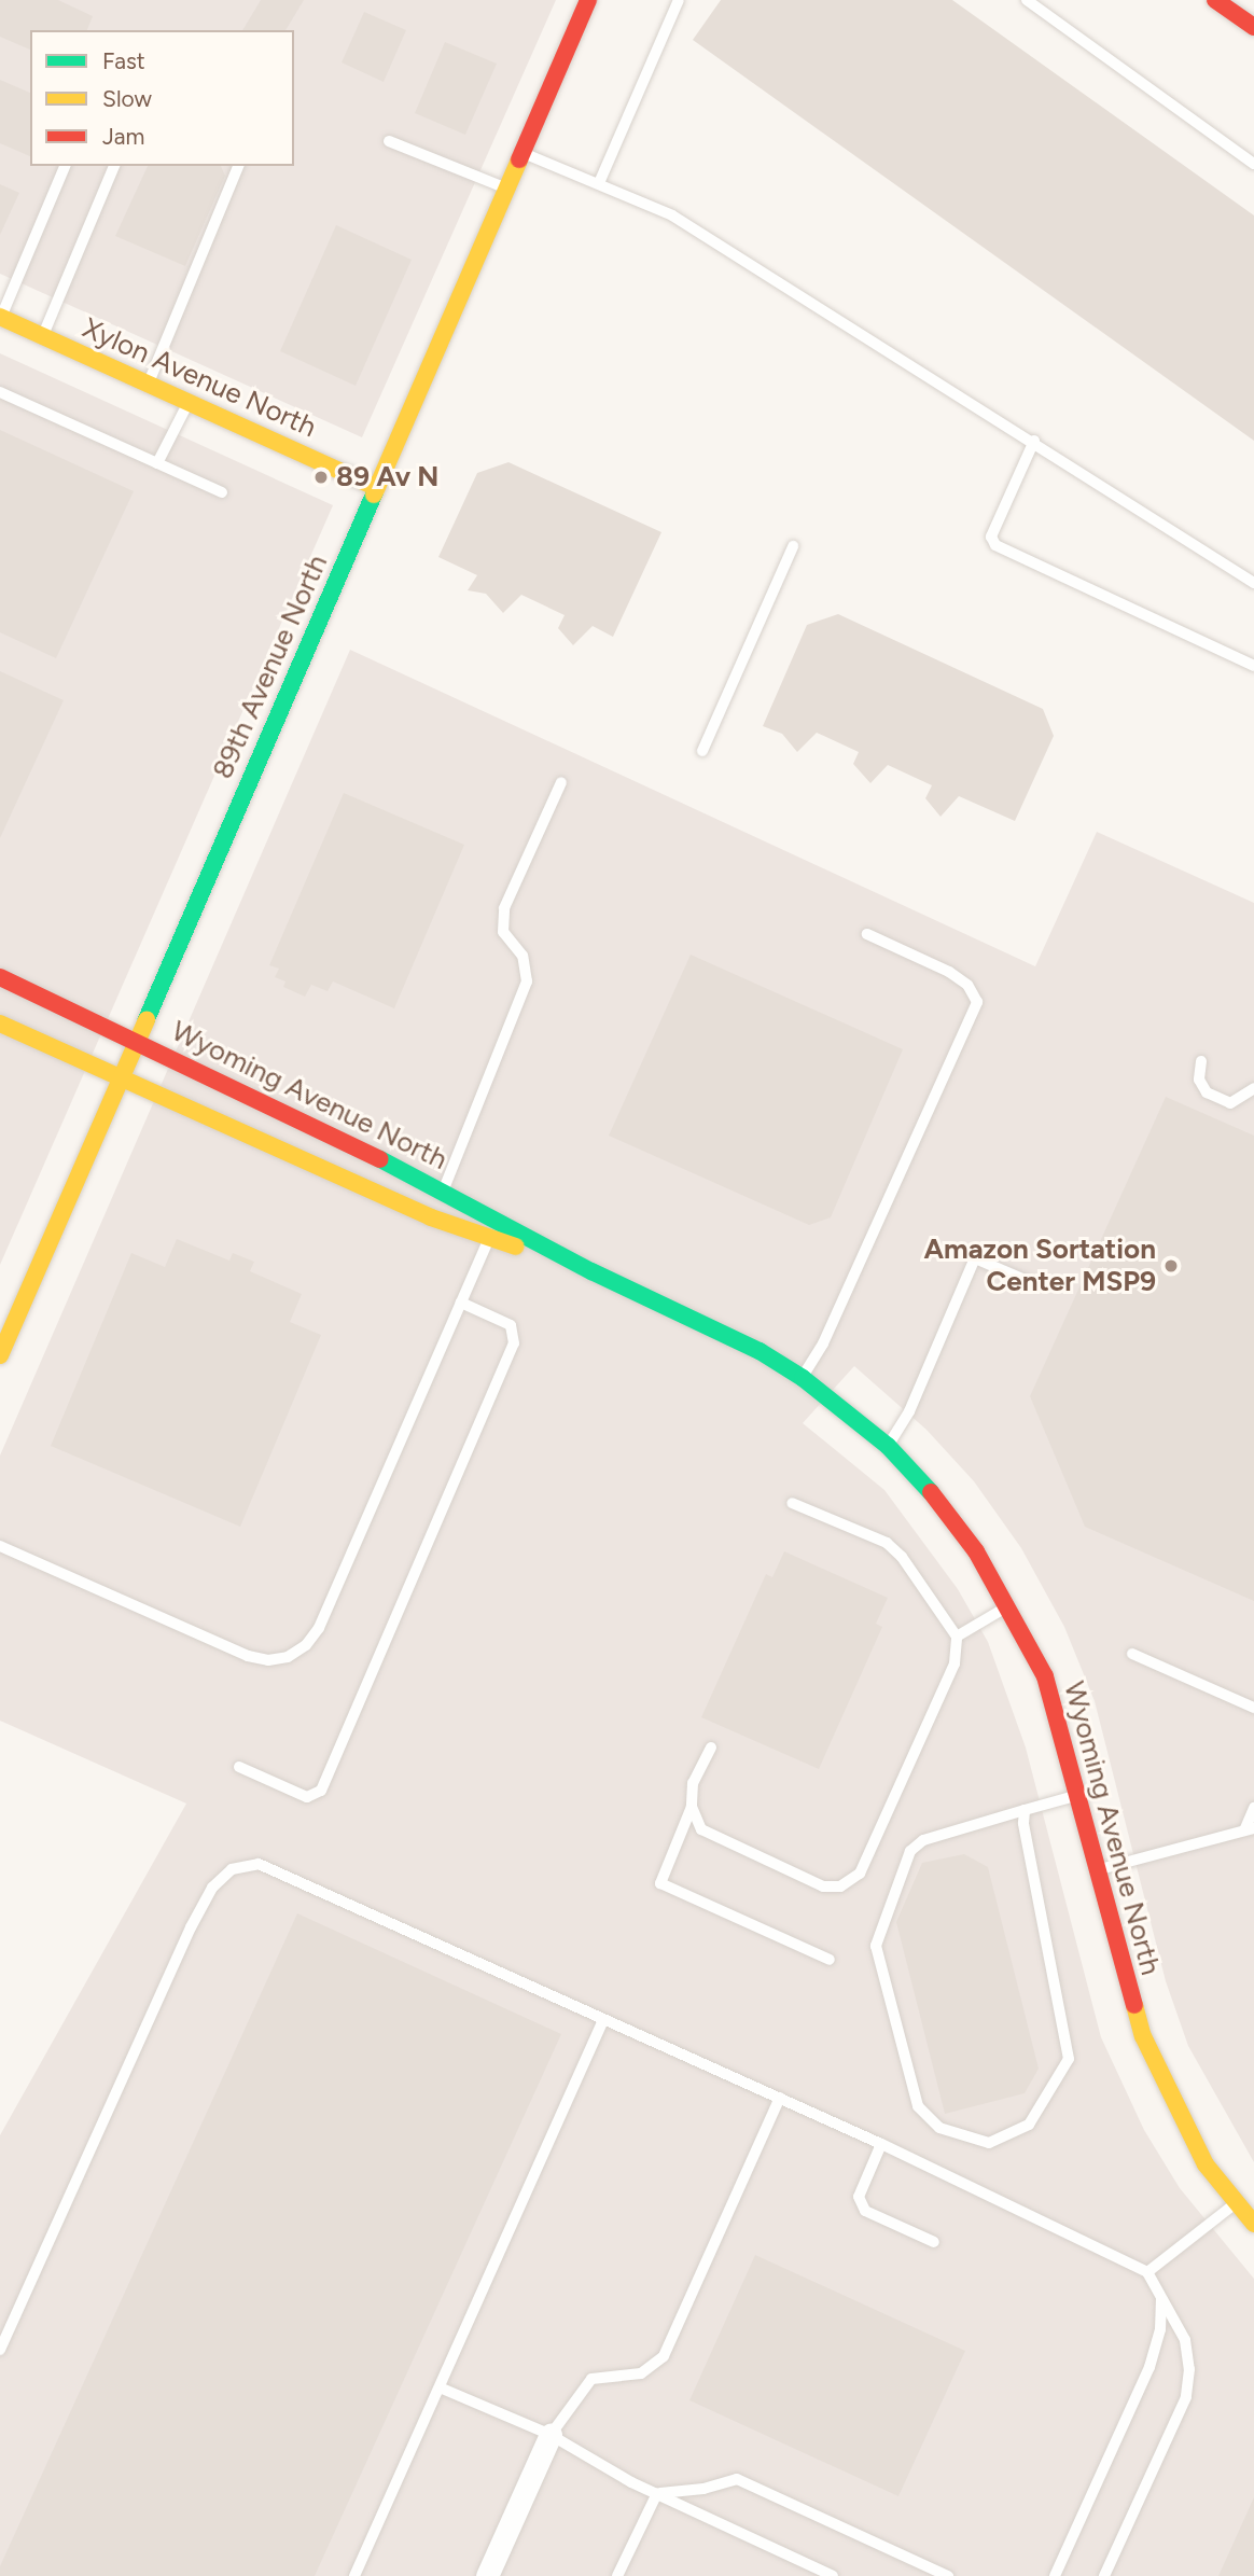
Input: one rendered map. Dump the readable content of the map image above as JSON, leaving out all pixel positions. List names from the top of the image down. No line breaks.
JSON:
{"streets":{"main road":["Xylon Avenue North","89th Avenue North","Wyoming Avenue North"]},"crossings":[["Xylon Avenue North","89th Avenue North"],["89th Avenue North","Wyoming Avenue North"]],"places":["89 Av N","Amazon Sortation Center MSP9"],"legend":["Fast","Slow","Jam"]}
